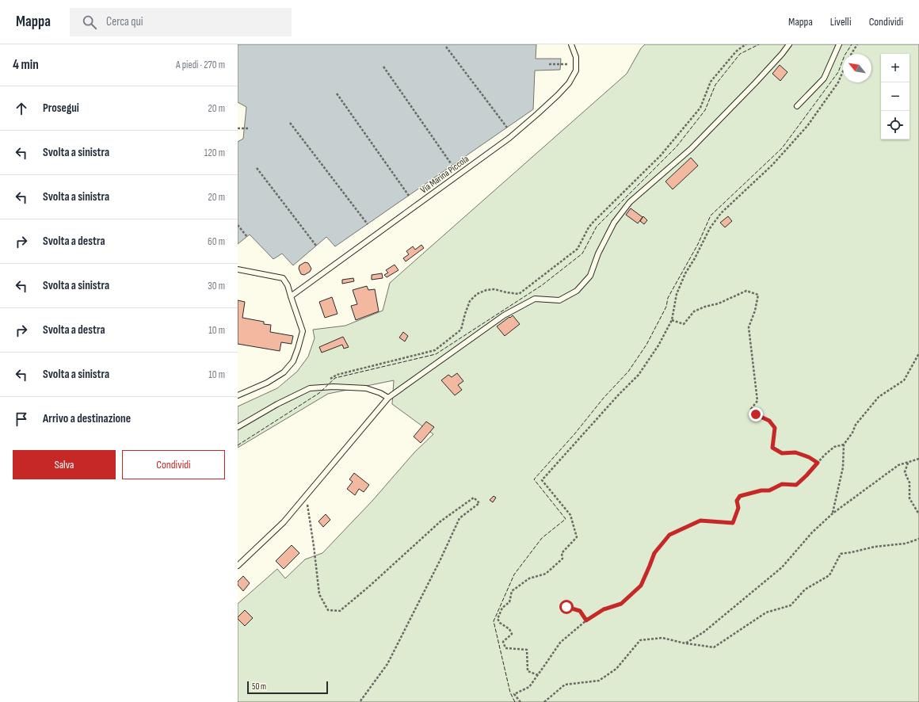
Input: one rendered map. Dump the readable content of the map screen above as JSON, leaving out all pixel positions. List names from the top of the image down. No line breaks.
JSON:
{"streets":{"lane":["Via Marina Piccola"]},"scale_bar":"50 m","north":"top left","page":{"header":"Mappa","search":"Cerca qui","nav":["Mappa","Livelli","Condividi"],"heading":["4 min","A piedi · 270 m"],"map_buttons":["+","−"],"list":[["Prosegui","20 m"],["Svolta a sinistra","120 m"],["Svolta a sinistra","20 m"],["Svolta a destra","60 m"],["Svolta a sinistra","30 m"],["Svolta a destra","10 m"],["Svolta a sinistra","10 m"],"Arrivo a destinazione"],"buttons":["Salva","Condividi"],"scale":"50 m"}}
